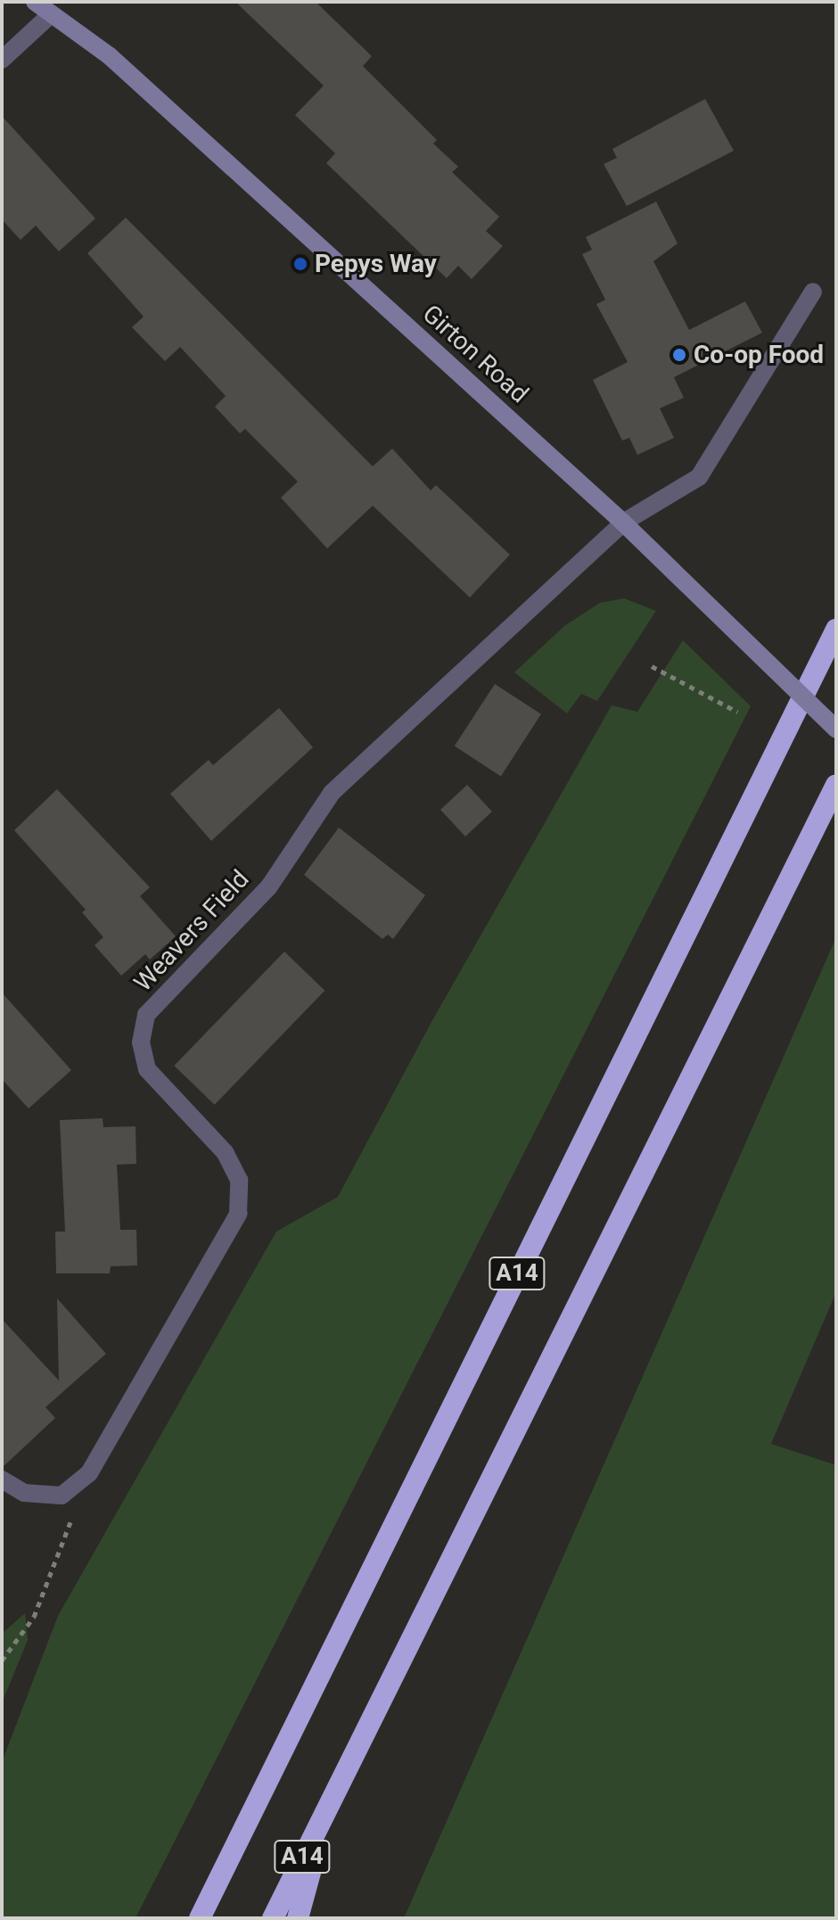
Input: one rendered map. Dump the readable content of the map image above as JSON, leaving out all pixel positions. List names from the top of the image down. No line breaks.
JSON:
{"streets":{"highway":["A14"],"street":["Girton Road","Weavers Field"]},"crossings":[["Girton Road","Weavers Field"]],"places":["Pepys Way","Co-op Food"]}
